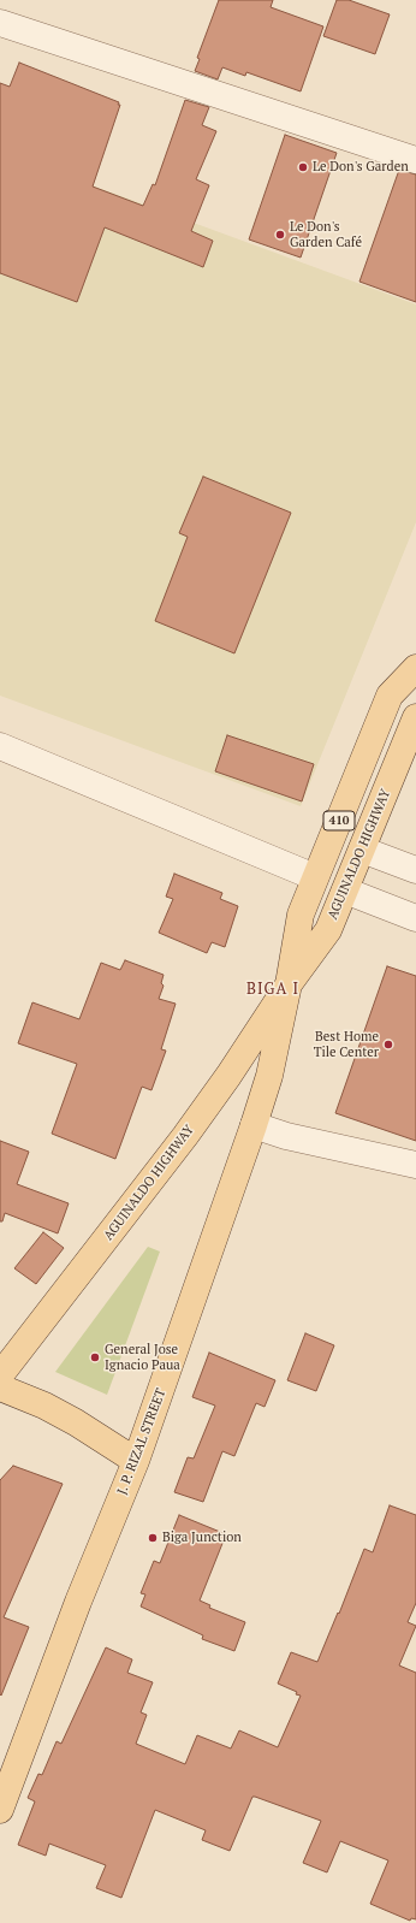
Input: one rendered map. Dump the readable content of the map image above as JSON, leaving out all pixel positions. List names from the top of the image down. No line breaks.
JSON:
{"streets":{"main road":["410","AGUINALDO HIGHWAY","J. P. RIZAL STREET"]},"crossings":[["AGUINALDO HIGHWAY","J. P. RIZAL STREET"]],"districts":["BIGA I"],"places":["Le Don's Garden","Le Don's Garden Café","Best Home Tile Center","General Jose Ignacio Paua","Biga Junction"]}
